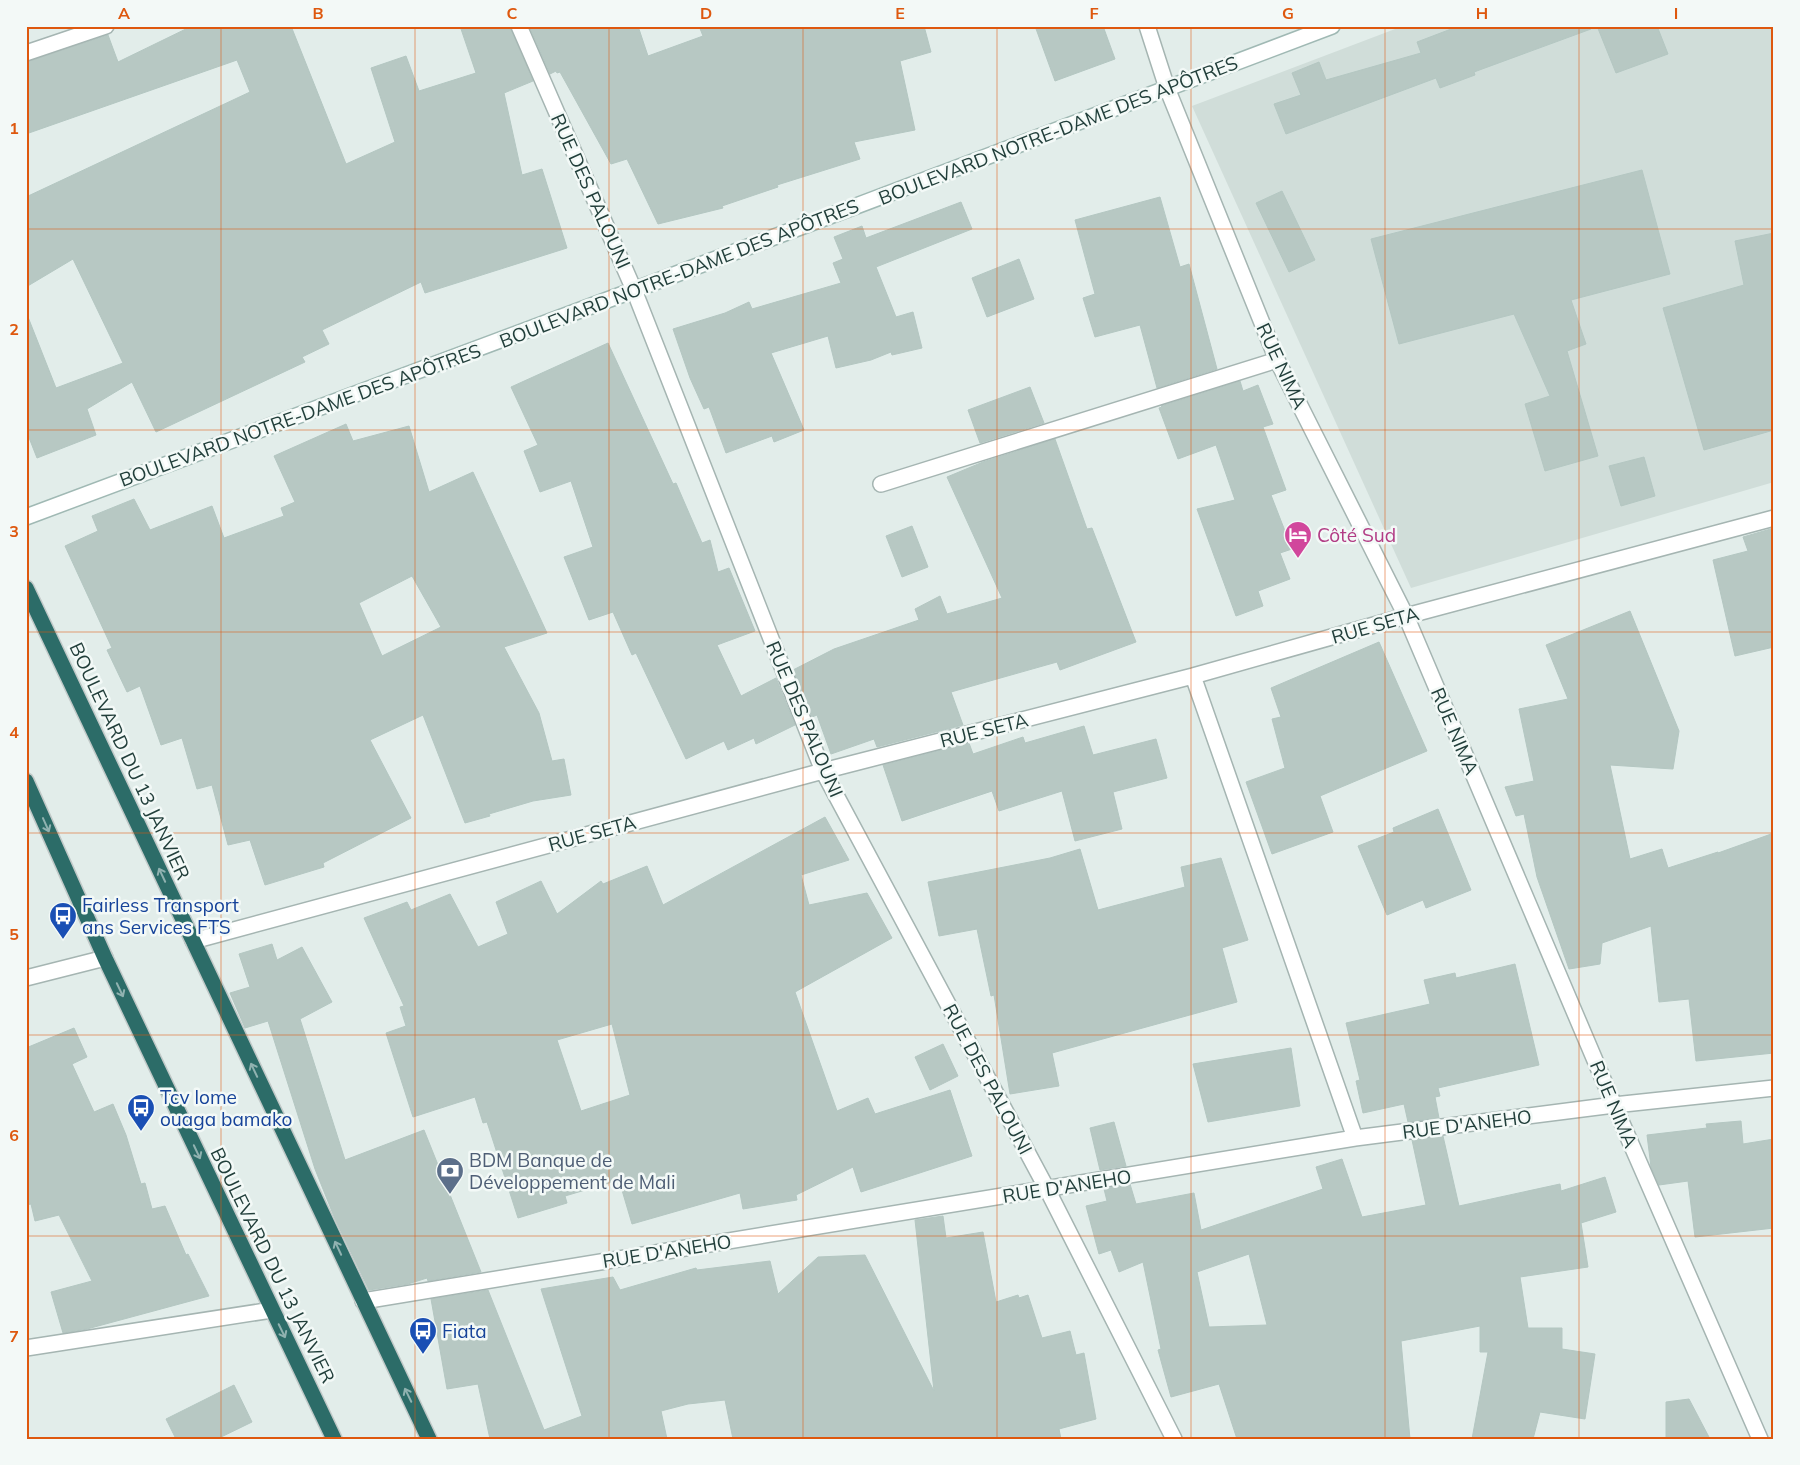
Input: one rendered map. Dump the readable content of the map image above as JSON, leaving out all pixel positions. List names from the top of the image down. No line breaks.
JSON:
{"streets":{"highway":["BOULEVARD DU 13 JANVIER"],"street":["BOULEVARD NOTRE-DAME DES APÔTRES","RUE DES PALOUNI","RUE NIMA","RUE SETA","RUE D'ANEHO"]},"crossings":[["BOULEVARD NOTRE-DAME DES APÔTRES","RUE DES PALOUNI"],["BOULEVARD NOTRE-DAME DES APÔTRES","RUE NIMA"],["RUE DES PALOUNI","RUE SETA"],["RUE DES PALOUNI","RUE D'ANEHO"],["RUE NIMA","RUE SETA"],["RUE NIMA","RUE D'ANEHO"],["RUE SETA","BOULEVARD DU 13 JANVIER"],["BOULEVARD DU 13 JANVIER","RUE D'ANEHO"]],"places":{"hotel":["Côté Sud"],"bus stop":["Fairless Transport ans Services FTS","Tcv lome ouaga bamako","Fiata"],"bank":["BDM Banque de Développement de Mali"]},"grid":{"columns":["A","B","C","D","E","F","G","H","I"],"rows":["1","2","3","4","5","6","7"]}}
